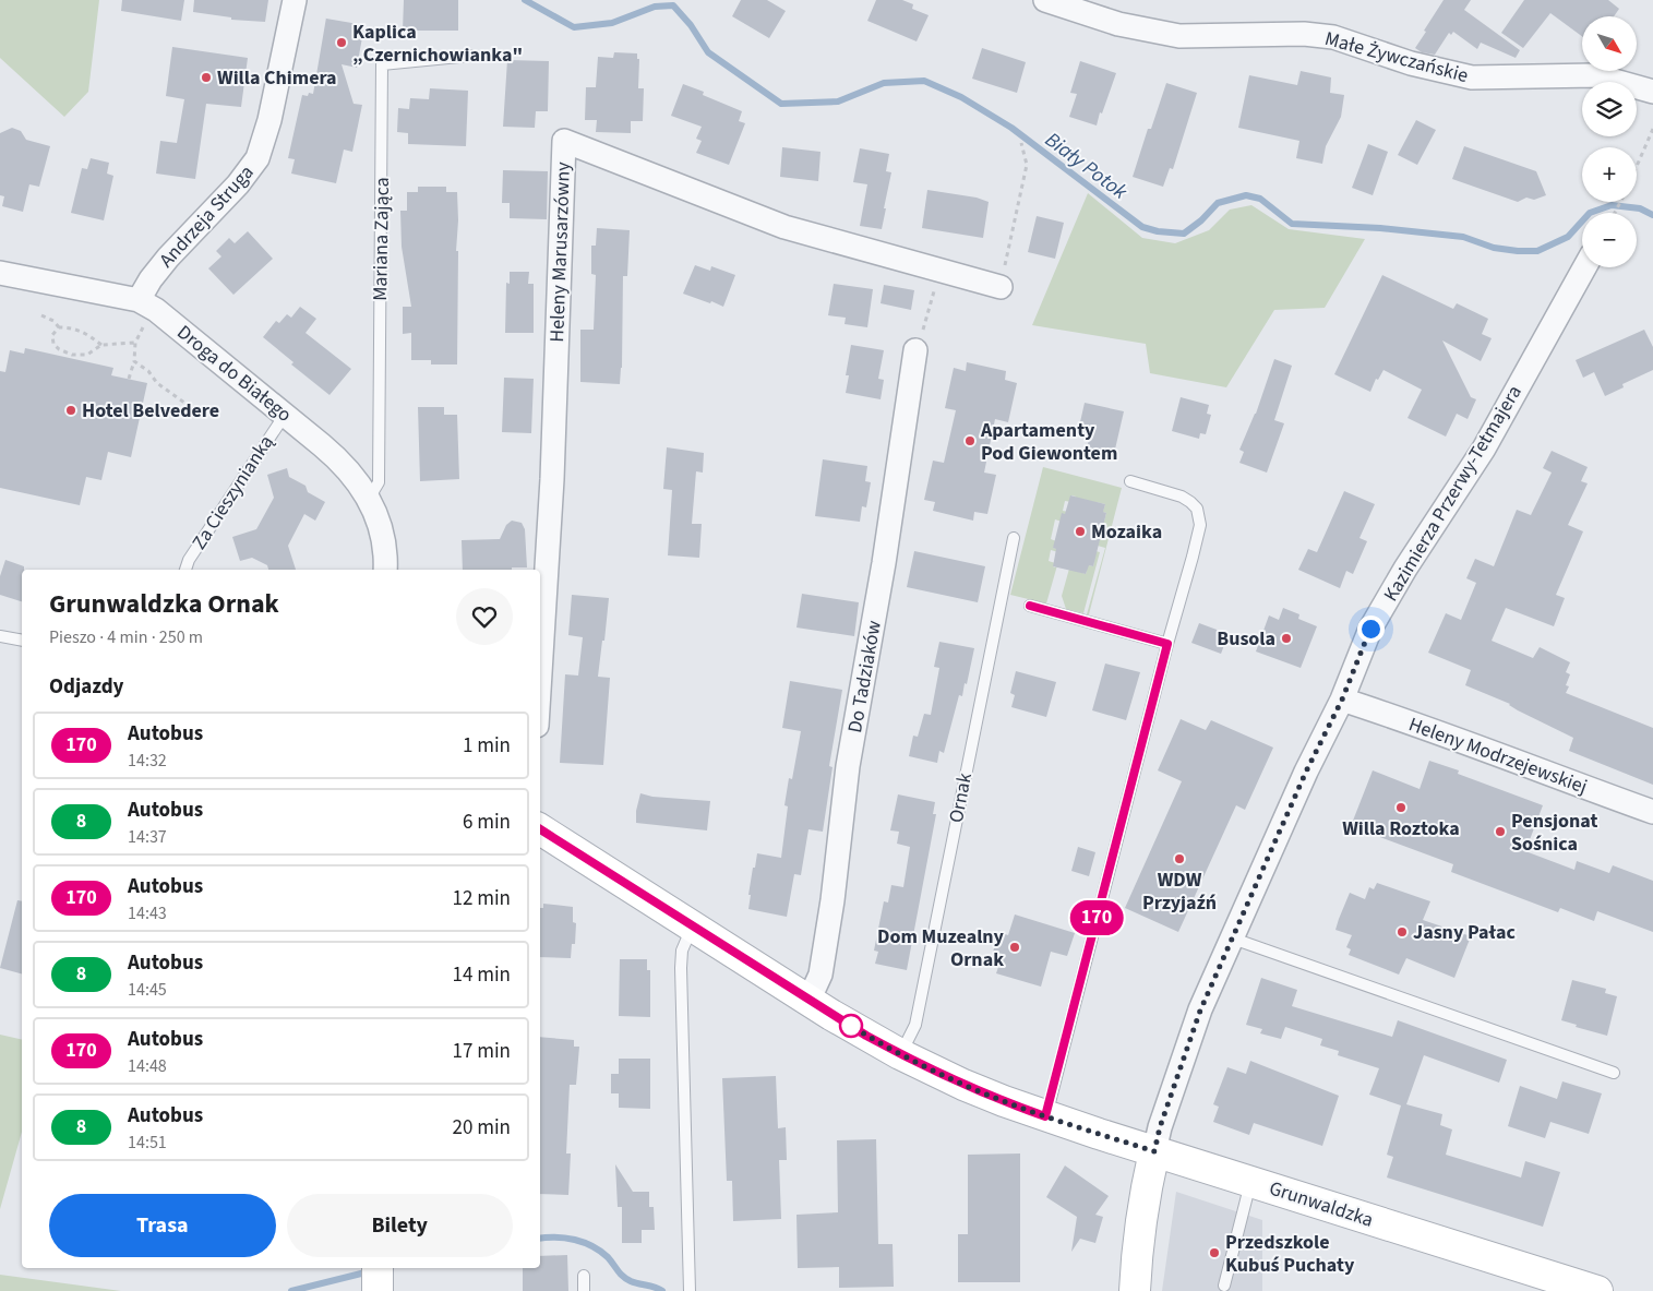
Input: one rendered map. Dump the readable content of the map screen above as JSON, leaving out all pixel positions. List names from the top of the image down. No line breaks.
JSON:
{"streets":{"street":["Małe Żywczańskie","Andrzeja Struga","Heleny Marusarzówny","Droga do Białego","Kazimierza Przerwy-Tetmajera","Do Tadziaków","Heleny Modrzejewskiej","Grunwaldzka"],"lane":["Mariana Zająca","Za Cieszynianką","Ornak"]},"crossings":[["Andrzeja Struga","Droga do Białego"],["Mariana Zająca","Droga do Białego"],["Droga do Białego","Za Cieszynianką"],["Kazimierza Przerwy-Tetmajera","Heleny Modrzejewskiej"],["Kazimierza Przerwy-Tetmajera","Grunwaldzka"],["Do Tadziaków","Grunwaldzka"],["Ornak","Grunwaldzka"]],"water":["Biały Potok"],"places":["Kaplica „Czernichowianka\"","Willa Chimera","Hotel Belvedere","Apartamenty Pod Giewontem","Mozaika","Busola","Willa Roztoka","Pensjonat Sośnica","WDW Przyjaźń","Jasny Pałac","Dom Muzealny Ornak","Przedszkole Kubuś Puchaty"],"lines":["bus line 170"],"north":"bottom right","page":{"on_map":"170","map_buttons":["+","−"],"heading":[["Grunwaldzka Ornak","Pieszo · 4 min · 250 m"],"Odjazdy"],"list":[{"mark":"170","name":"Autobus","note":"14:32","value":"1 min"},{"mark":"8","name":"Autobus","note":"14:37","value":"6 min"},{"mark":"170","name":"Autobus","note":"14:43","value":"12 min"},{"mark":"8","name":"Autobus","note":"14:45","value":"14 min"},{"mark":"170","name":"Autobus","note":"14:48","value":"17 min"},{"mark":"8","name":"Autobus","note":"14:51","value":"20 min"}],"buttons":["Trasa","Bilety"]}}
